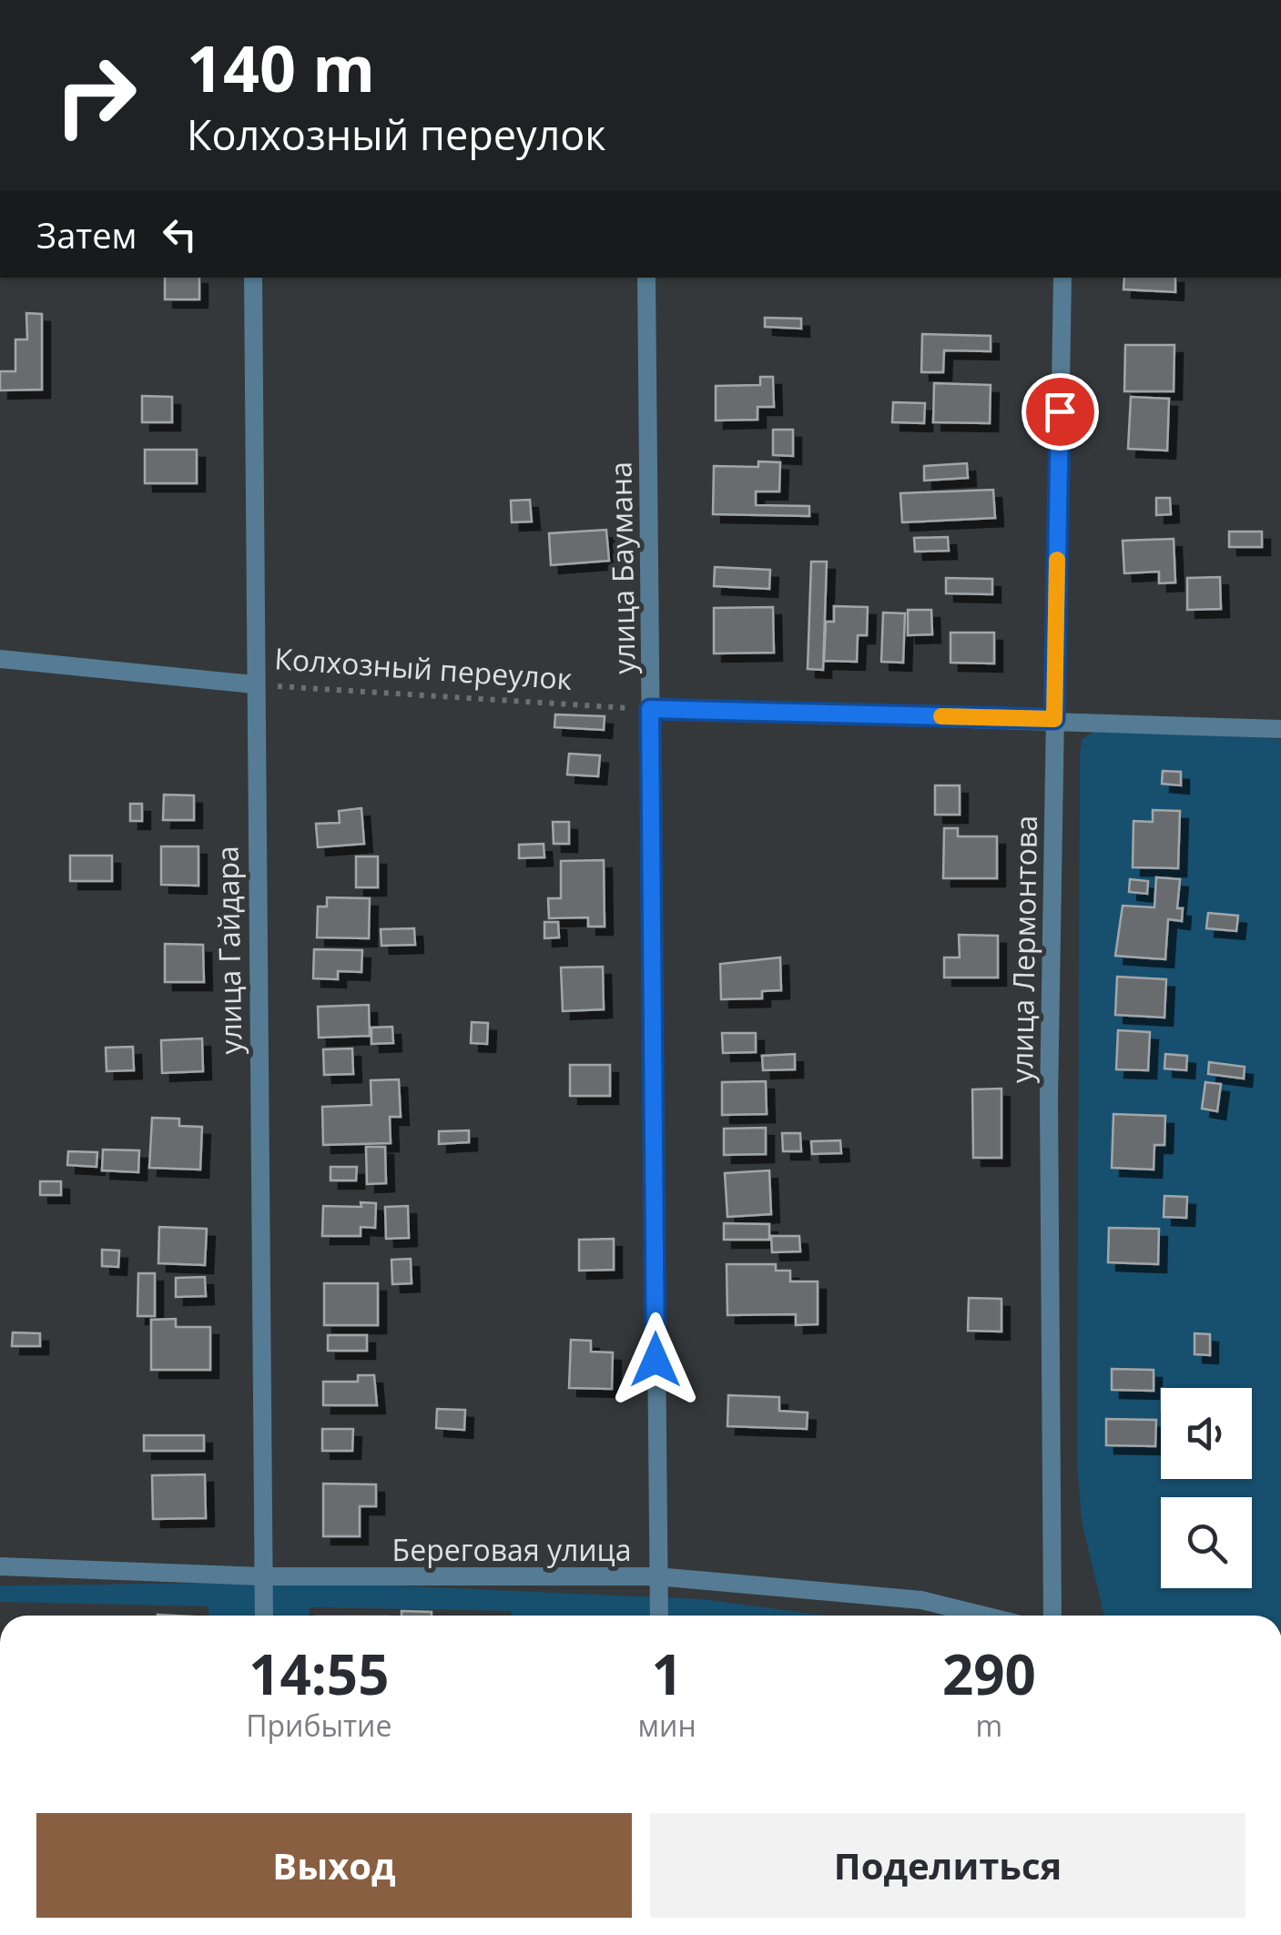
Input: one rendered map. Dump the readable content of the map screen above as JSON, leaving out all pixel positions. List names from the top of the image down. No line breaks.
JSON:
{"streets":{"street":["улица Баумана","Колхозный переулок","улица Лермонтова","улица Гайдара","Береговая улица"]},"crossings":[["улица Баумана","Колхозный переулок"],["улица Баумана","Береговая улица"],["Колхозный переулок","улица Гайдара"],["улица Гайдара","Береговая улица"]],"page":{"turn":["140 m","Колхозный переулок"],"then":"Затем","eta":["14:55","Прибытие","1","мин","290","m"],"buttons":["Выход","Поделиться"]}}
